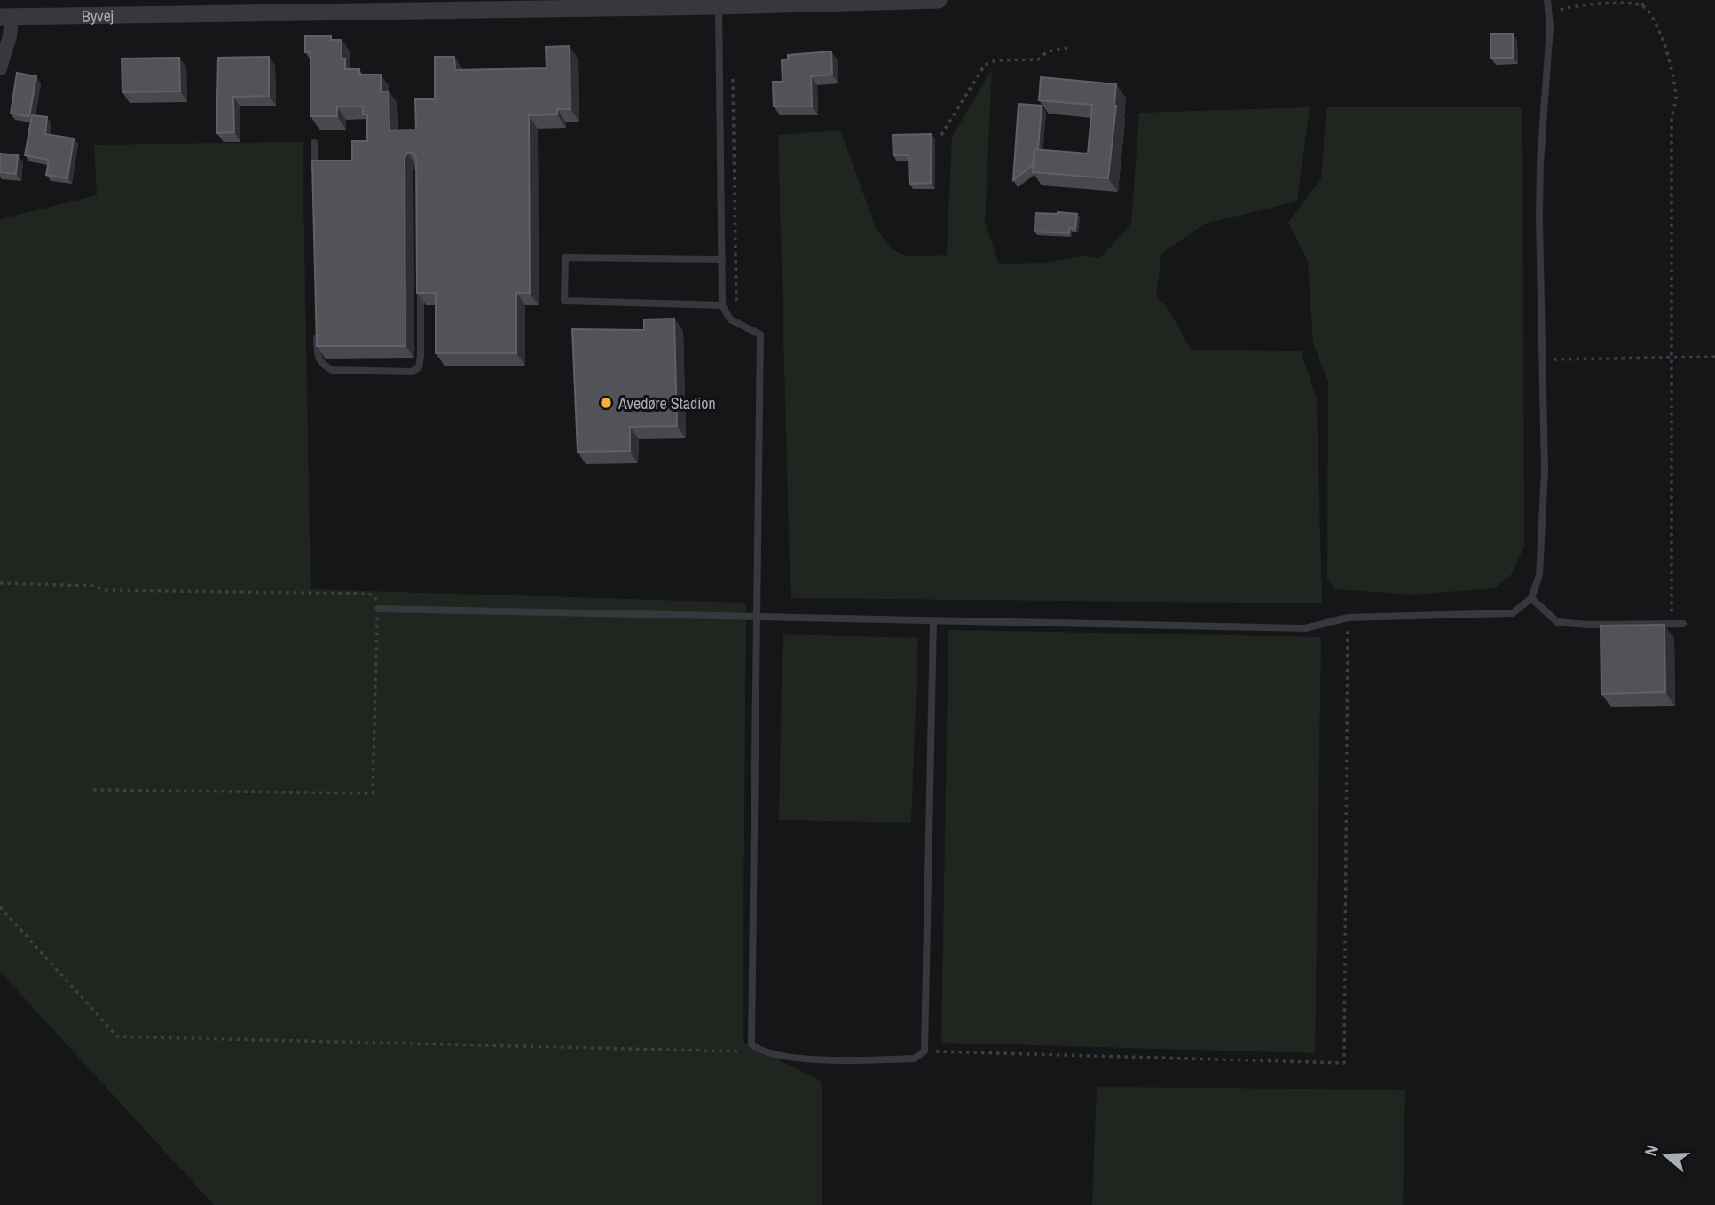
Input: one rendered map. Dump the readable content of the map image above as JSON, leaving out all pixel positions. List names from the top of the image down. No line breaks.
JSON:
{"streets":{"street":["Byvej"]},"places":["Avedøre Stadion"],"north":"left"}
